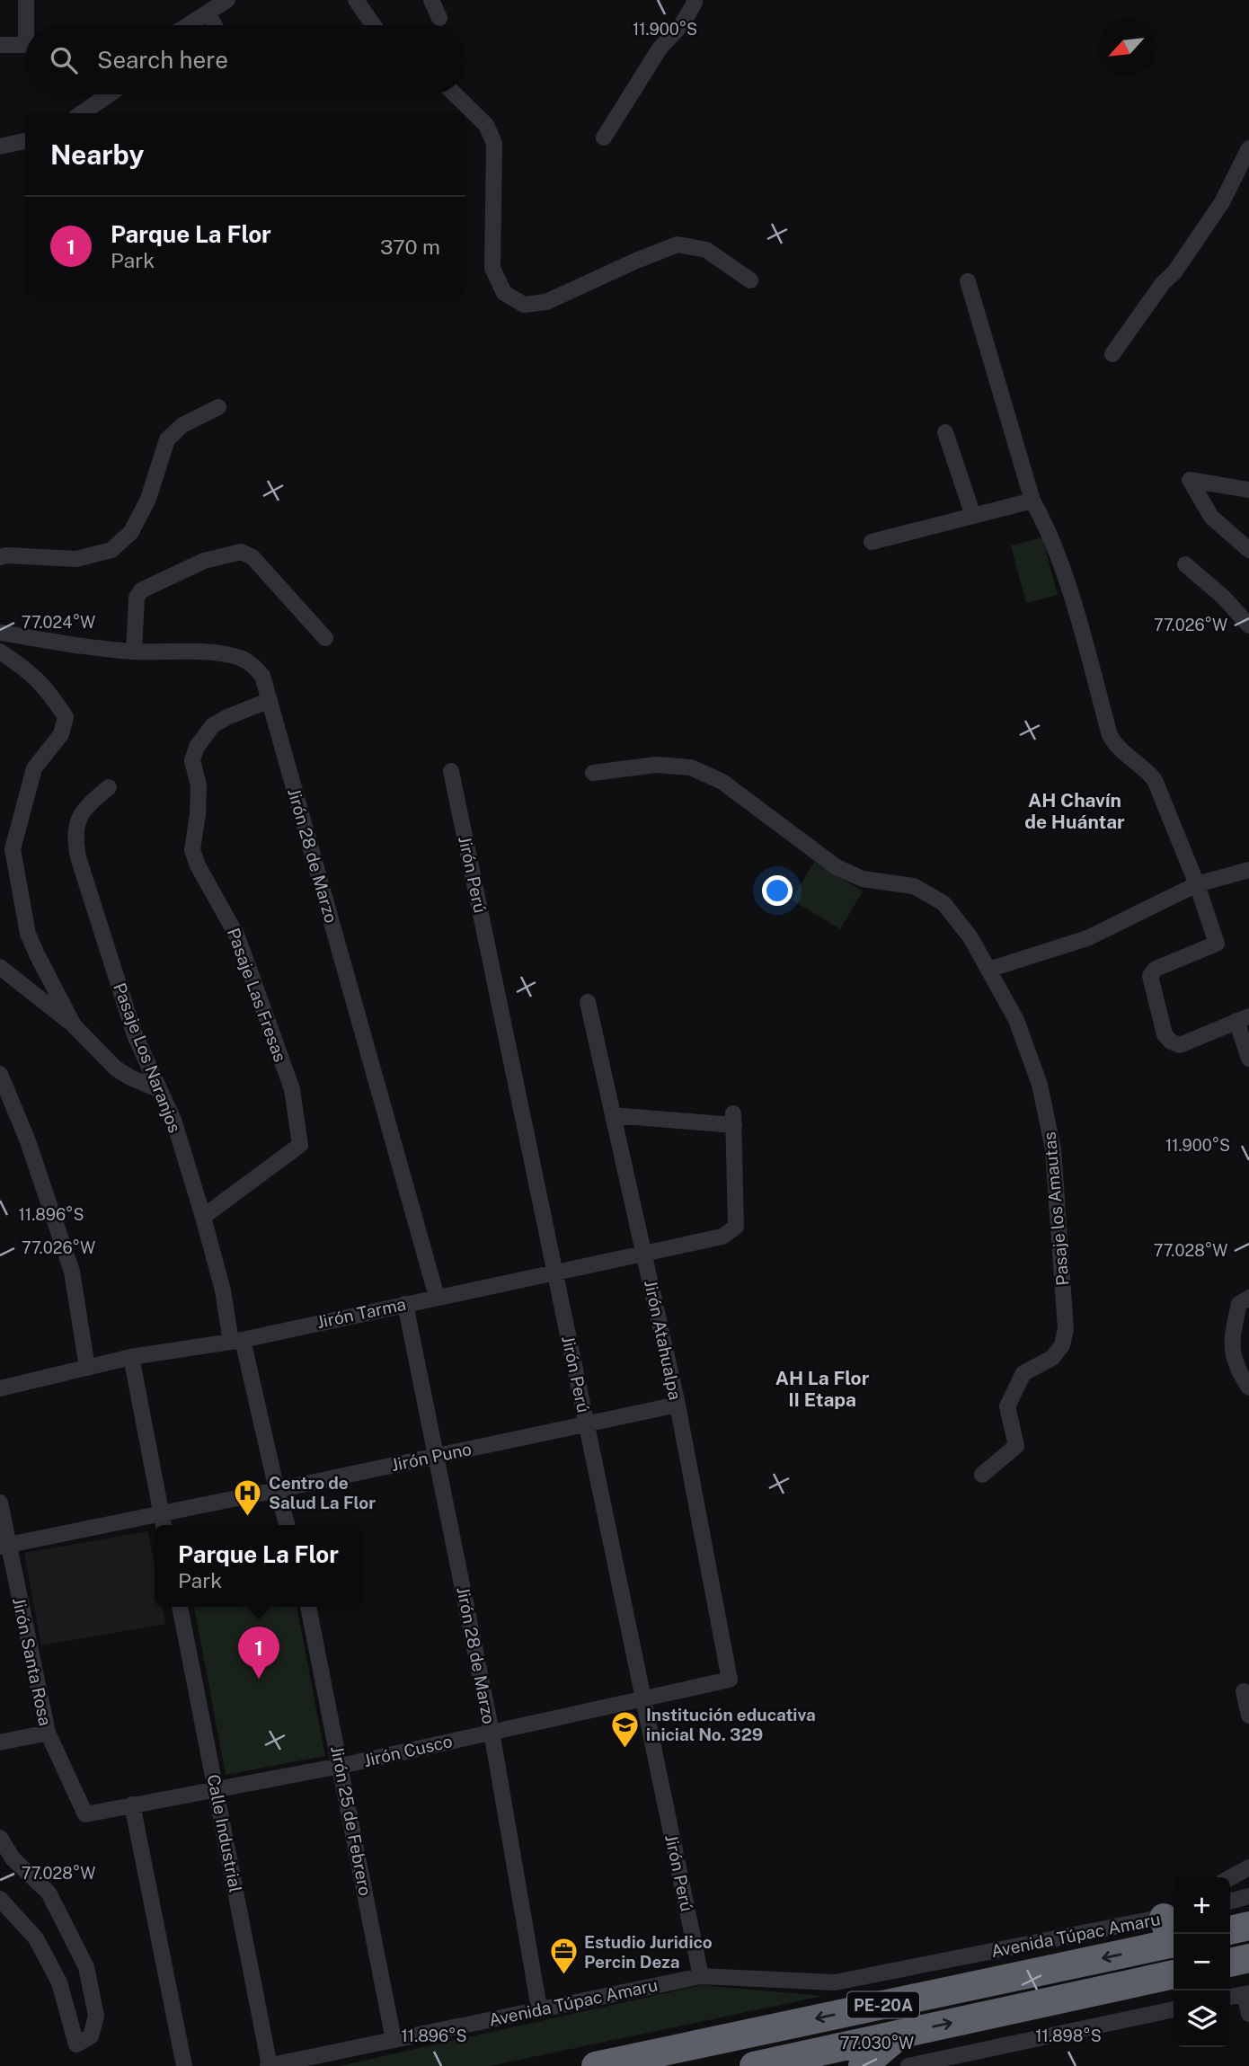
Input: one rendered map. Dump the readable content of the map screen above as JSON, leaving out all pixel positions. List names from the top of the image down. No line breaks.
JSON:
{"streets":{"highway":["Avenida Túpac Amaru","PE-20A"],"street":["Jirón 28 de Marzo","Jirón Perú","Pasaje Las Fresas","Pasaje Los Naranjos","Pasaje los Amautas","Jirón Tarma","Jirón Atahualpa","Jirón Puno","Jirón Santa Rosa","Jirón Cusco","Jirón 25 de Febrero","Calle Industrial"]},"crossings":[["Jirón 28 de Marzo","Pasaje Las Fresas"],["Jirón 28 de Marzo","Jirón Tarma"],["Jirón 28 de Marzo","Jirón Puno"],["Jirón 28 de Marzo","Jirón Cusco"],["Jirón 28 de Marzo","Avenida Túpac Amaru"],["Jirón Perú","Jirón Tarma"],["Jirón Perú","Jirón Puno"],["Jirón Perú","Jirón Cusco"],["Jirón Perú","Avenida Túpac Amaru"],["Pasaje Las Fresas","Pasaje Los Naranjos"],["Pasaje Los Naranjos","Jirón Tarma"],["Jirón Tarma","Jirón Atahualpa"],["Jirón Atahualpa","Jirón Puno"],["Jirón Atahualpa","Jirón Cusco"],["Jirón Puno","Jirón Santa Rosa"],["Jirón Santa Rosa","Jirón Cusco"],["Jirón Cusco","Jirón 25 de Febrero"],["Jirón Cusco","Calle Industrial"],["Jirón 25 de Febrero","Avenida Túpac Amaru"],["Calle Industrial","Avenida Túpac Amaru"]],"districts":["AH Chavín de Huántar","AH La Flor II Etapa"],"places":{"hospital":["Centro de Salud La Flor"],"school or university":["Institución educativa inicial No. 329"],"office":["Estudio Juridico Percin Deza"]},"north":"bottom left","page":{"search":"Search here","heading":"Nearby","list":[{"mark":"1","name":"Parque La Flor","note":"Park","value":"370 m"}],"popup":["Parque La Flor","Park"],"pins":"1","map_buttons":["+","−"]},"coordinates":["11.900°S","77.024°W","77.026°W","11.896°S","77.028°W","11.898°S","77.030°W"]}
